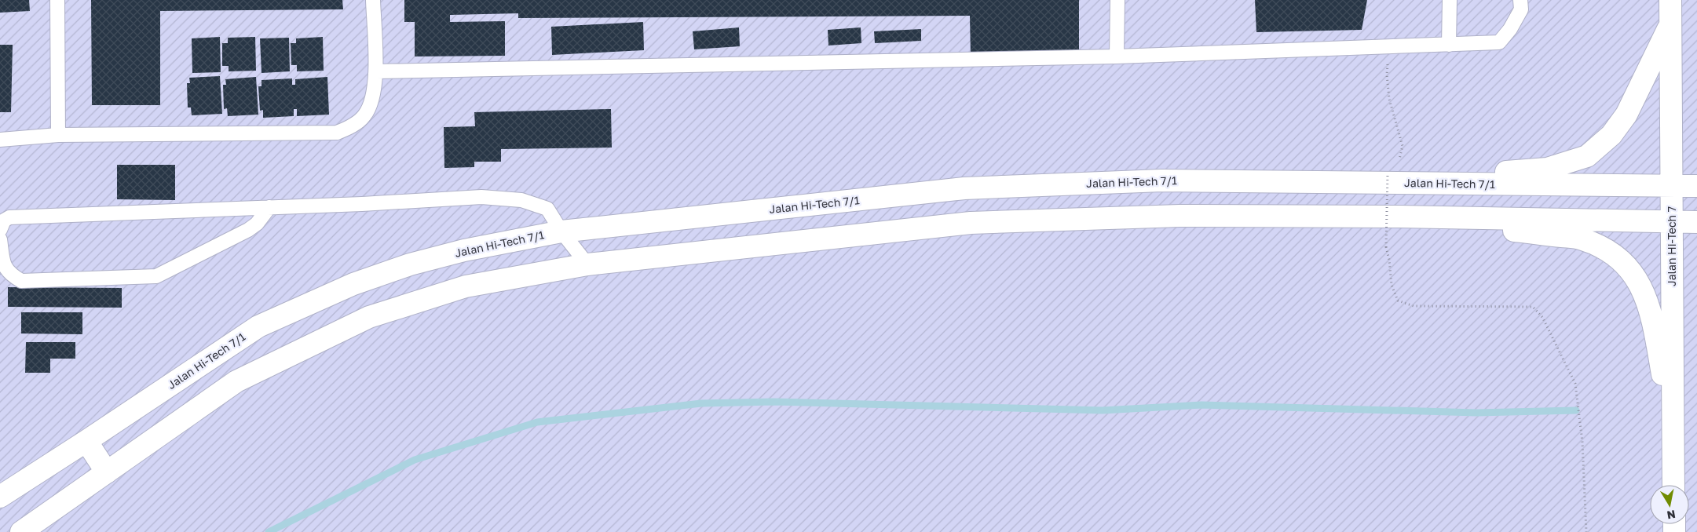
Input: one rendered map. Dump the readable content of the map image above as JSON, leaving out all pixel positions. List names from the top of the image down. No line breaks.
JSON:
{"streets":{"street":["Jalan Hi-Tech 7/1","Jalan Hi-Tech 7"]},"crossings":[["Jalan Hi-Tech 7/1","Jalan Hi-Tech 7"]],"north":"bottom"}
